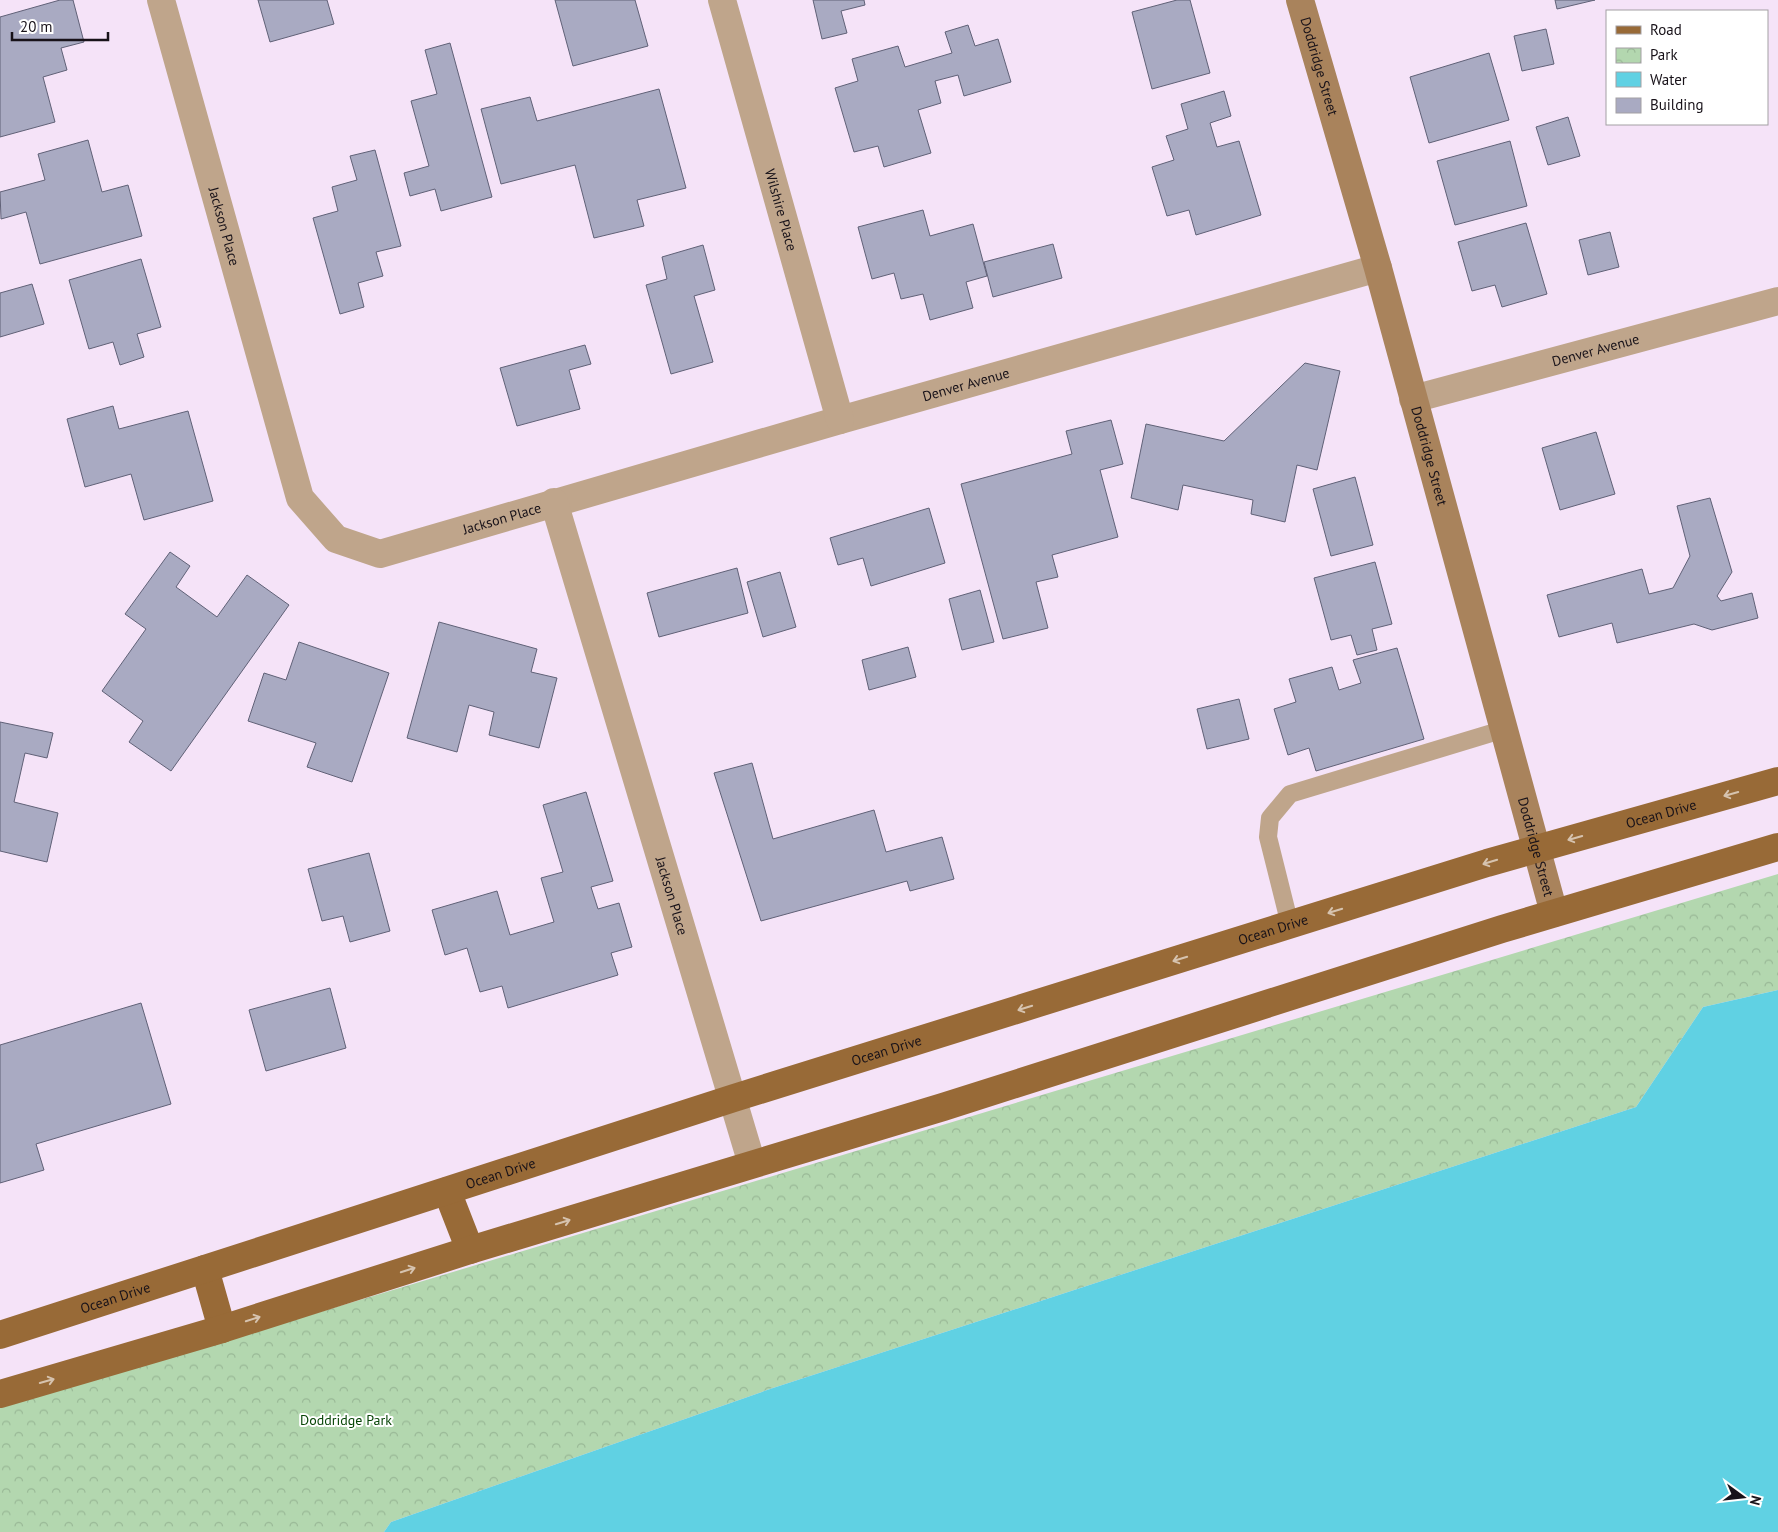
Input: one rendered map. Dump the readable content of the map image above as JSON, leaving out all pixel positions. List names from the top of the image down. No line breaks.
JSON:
{"streets":{"main road":["Doddridge Street","Ocean Drive"],"street":["Wilshire Place","Jackson Place","Denver Avenue"]},"crossings":[["Doddridge Street","Denver Avenue"],["Doddridge Street","Ocean Drive"],["Wilshire Place","Denver Avenue"],["Jackson Place","Denver Avenue"],["Jackson Place","Ocean Drive"]],"parks":["Doddridge Park"],"legend":["Road","Park","Water","Building"],"scale_bar":"20 m","north":"right"}
